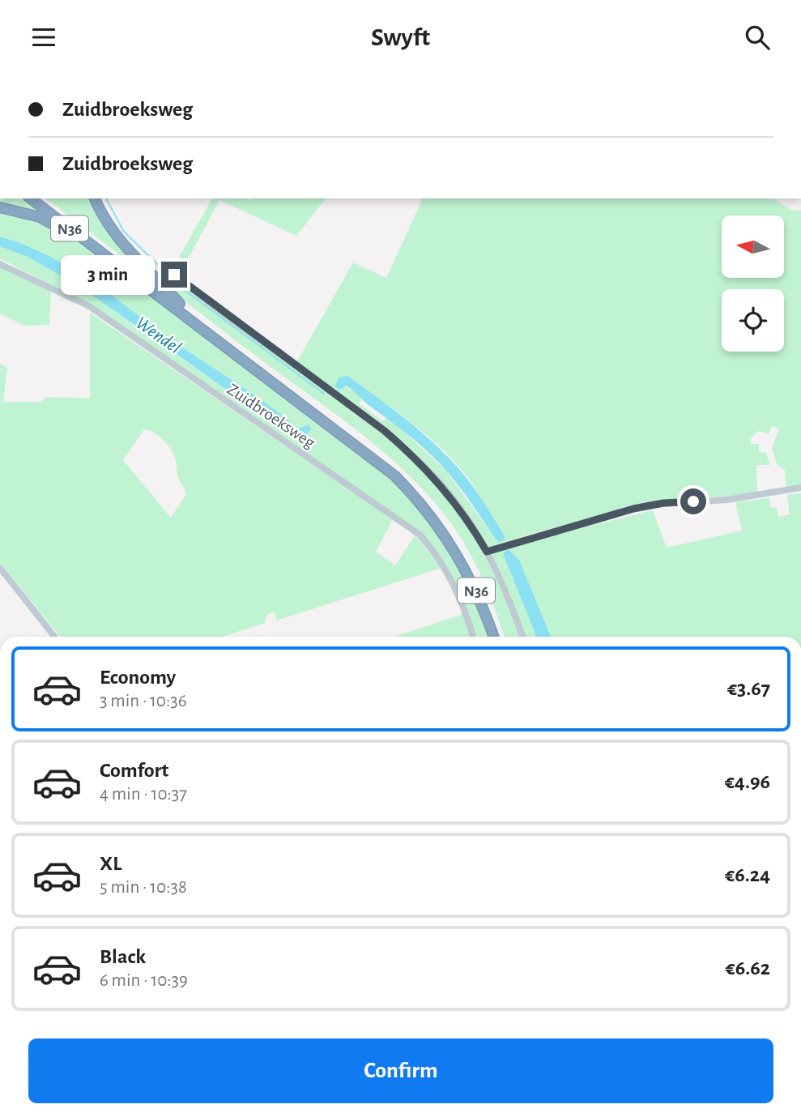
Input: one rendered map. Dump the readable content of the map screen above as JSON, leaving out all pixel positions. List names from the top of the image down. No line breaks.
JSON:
{"streets":{"highway":["N36"],"street":["Zuidbroeksweg"]},"water":["Wendel"],"north":"left","page":{"header":"Swyft","banner":["Zuidbroeksweg","Zuidbroeksweg"],"bubble":"3 min","list":[{"name":"Economy","note":"3 min · 10:36","value":"€3.67"},{"name":"Comfort","note":"4 min · 10:37","value":"€4.96"},{"name":"XL","note":"5 min · 10:38","value":"€6.24"},{"name":"Black","note":"6 min · 10:39","value":"€6.62"}],"buttons":"Confirm"}}
